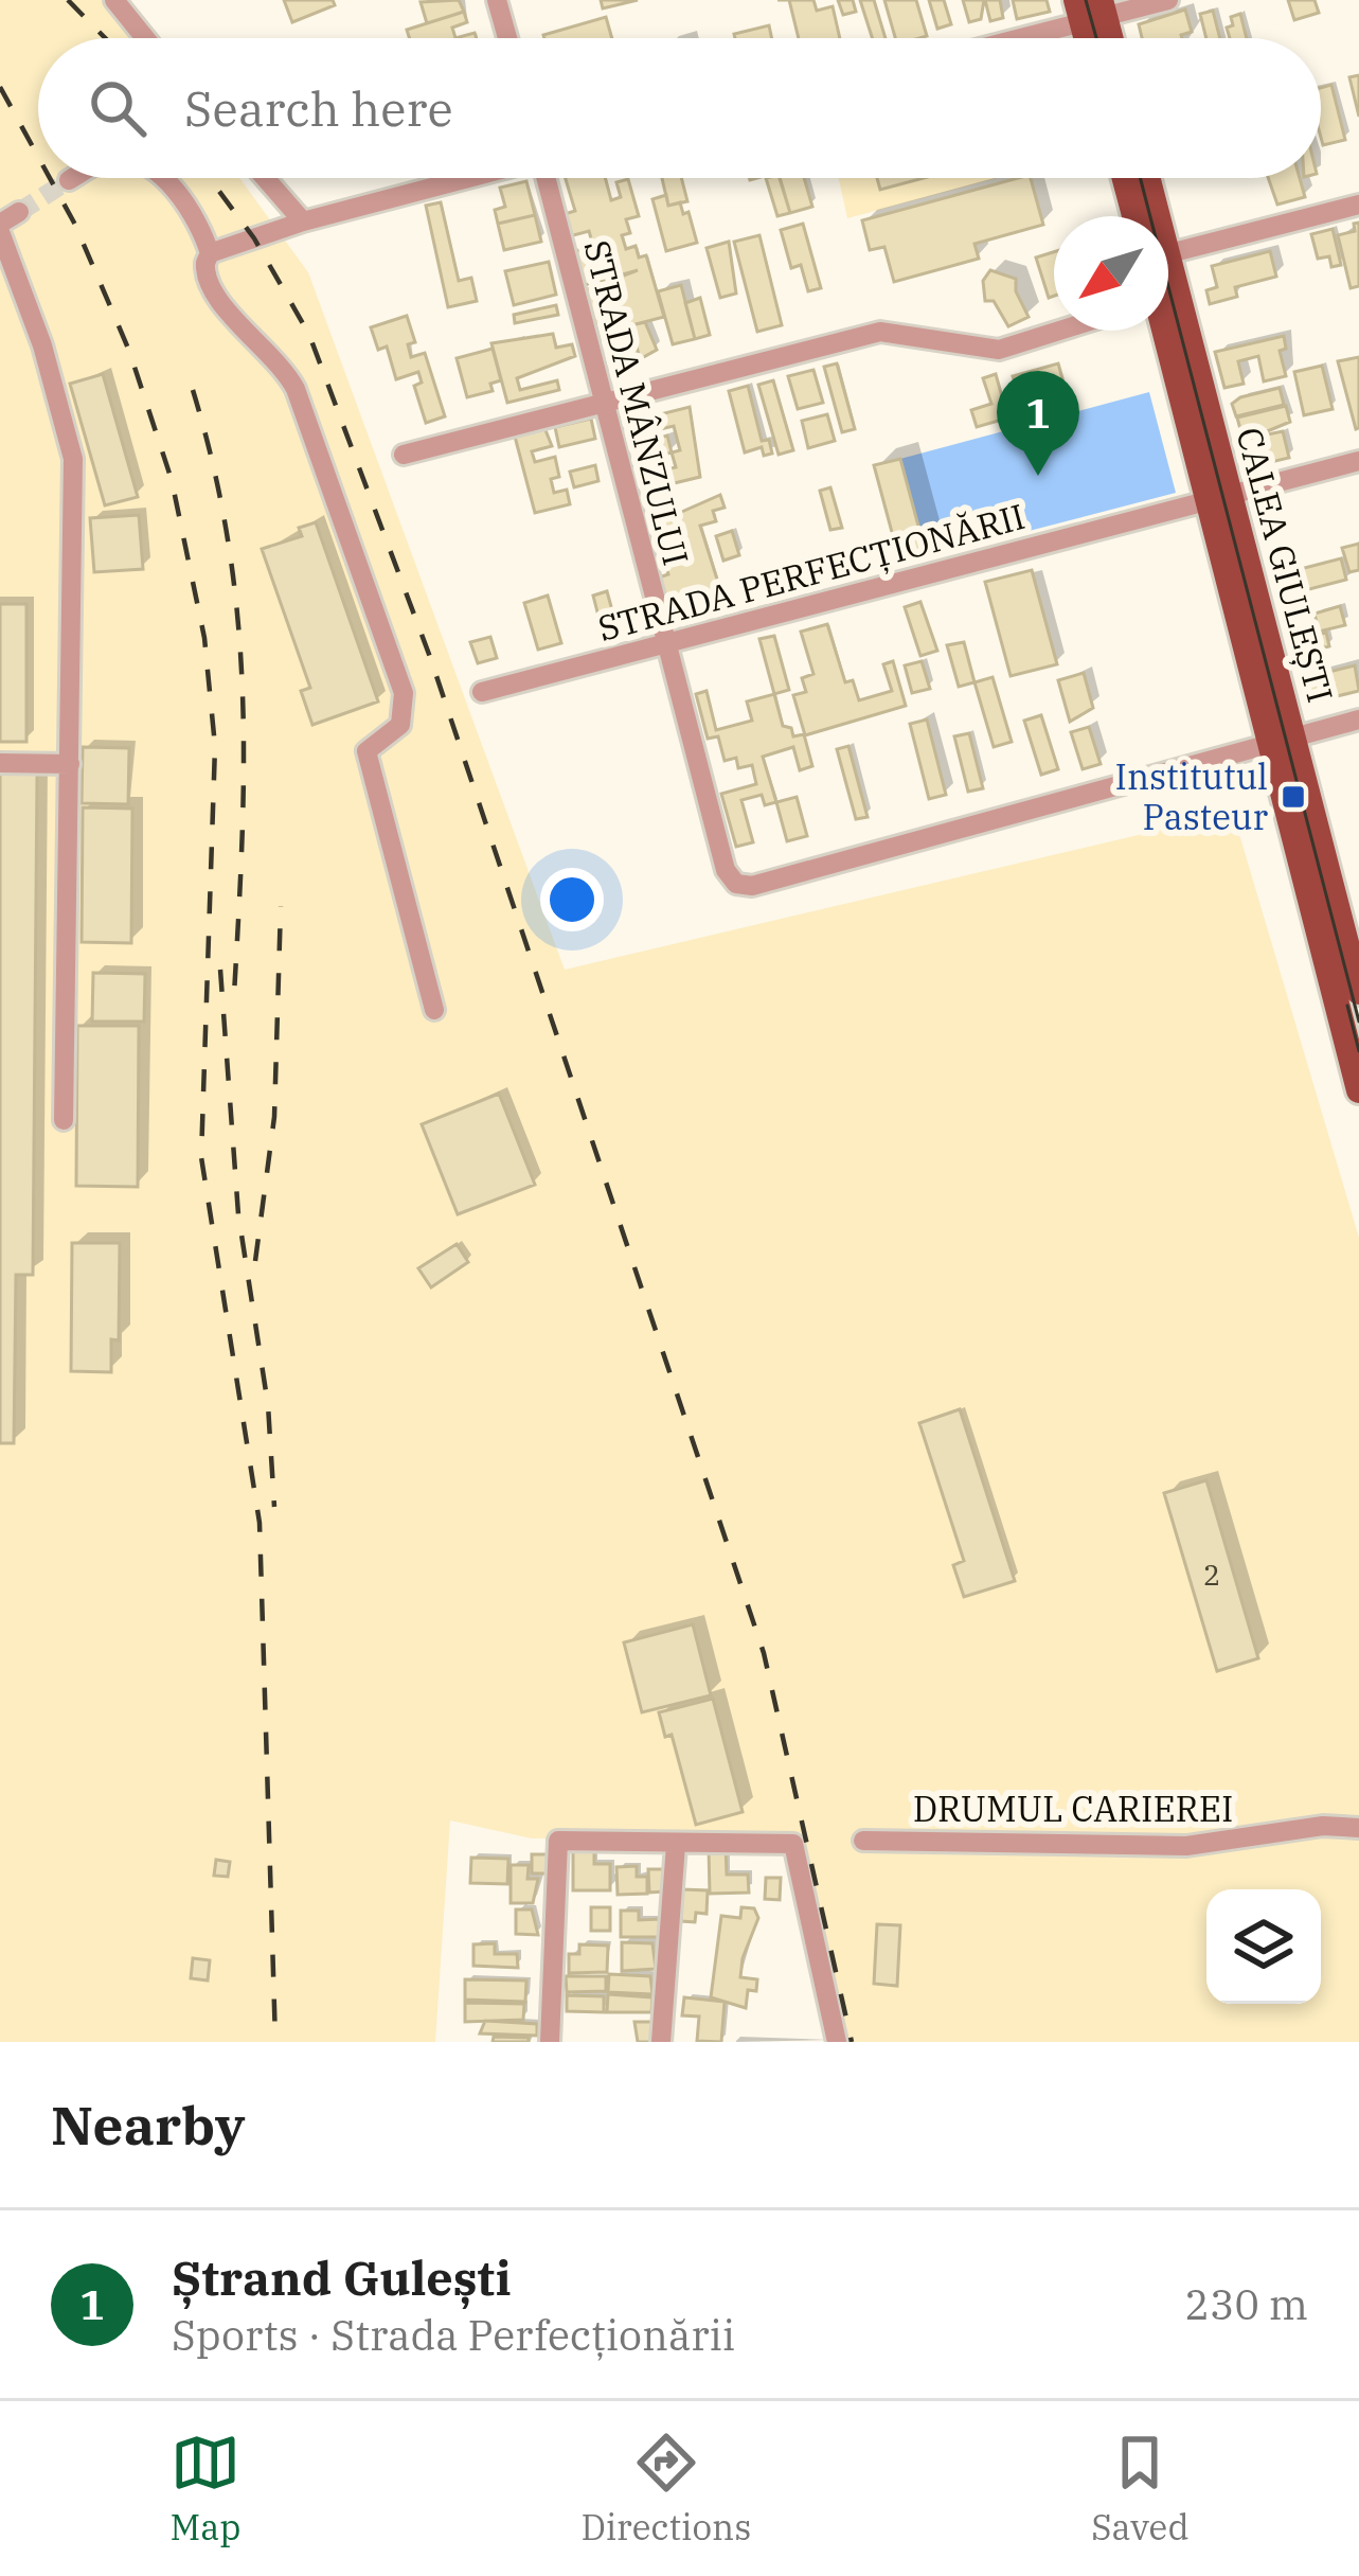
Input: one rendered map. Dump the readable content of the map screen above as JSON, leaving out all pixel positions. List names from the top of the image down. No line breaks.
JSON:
{"streets":{"main road":["CALEA GIULEȘTI"],"street":["STRADA MÂNZULUI","STRADA PERFECȚIONĂRII","DRUMUL CARIEREI"]},"crossings":[["STRADA MÂNZULUI","CALEA GIULEȘTI"],["STRADA MÂNZULUI","STRADA PERFECȚIONĂRII"],["CALEA GIULEȘTI","STRADA PERFECȚIONĂRII"]],"places":{"transit":["Institutul Pasteur"]},"house_numbers":["2"],"north":"bottom left","page":{"search":"Search here","pins":"1","heading":"Nearby","list":[{"mark":"1","name":"Ștrand Gulești","note":"Sports · Strada Perfecționării","value":"230 m"}],"nav":["Map","Directions","Saved"]}}
